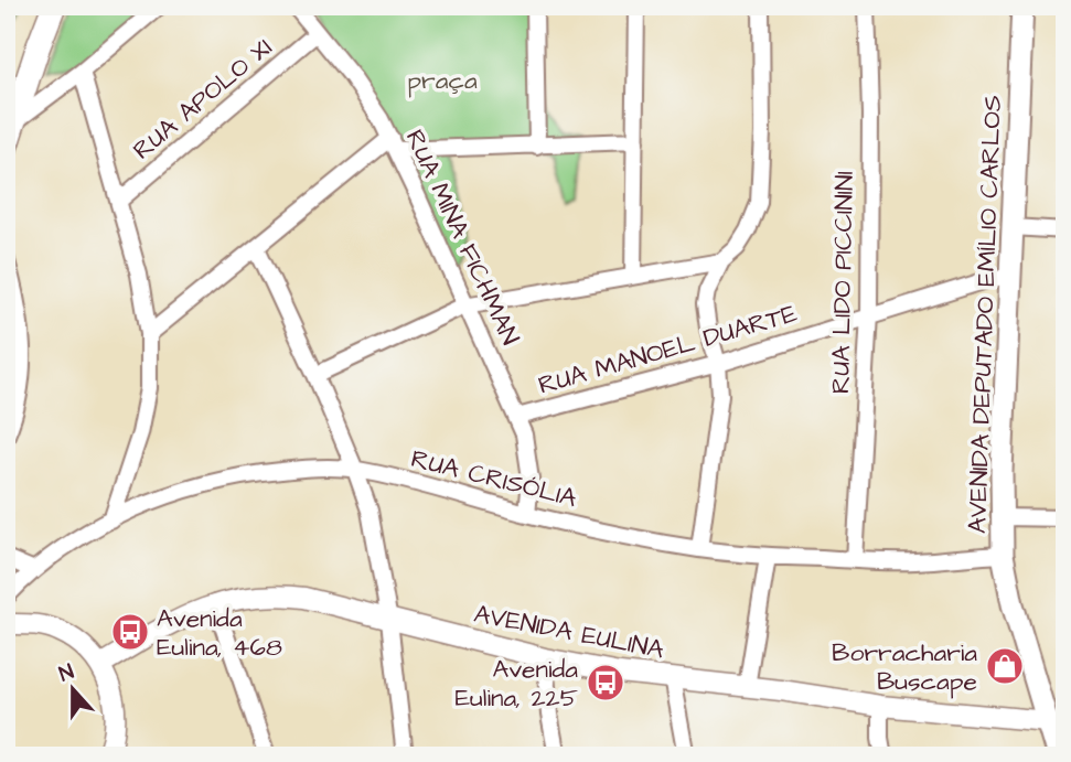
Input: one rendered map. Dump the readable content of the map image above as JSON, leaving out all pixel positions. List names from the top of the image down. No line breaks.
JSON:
{"streets":{"main road":["AVENIDA DEPUTADO EMÍLIO CARLOS"],"street":["RUA APOLO XI","RUA MINA FICHMAN","RUA LIDO PICCININI","RUA MANOEL DUARTE","RUA CRISÓLIA","AVENIDA EULINA"]},"crossings":[["RUA APOLO XI","RUA MINA FICHMAN"],["RUA MINA FICHMAN","RUA MANOEL DUARTE"],["RUA MINA FICHMAN","RUA CRISÓLIA"],["RUA LIDO PICCININI","RUA MANOEL DUARTE"],["RUA LIDO PICCININI","RUA CRISÓLIA"],["AVENIDA DEPUTADO EMÍLIO CARLOS","RUA MANOEL DUARTE"],["AVENIDA DEPUTADO EMÍLIO CARLOS","RUA CRISÓLIA"],["AVENIDA DEPUTADO EMÍLIO CARLOS","AVENIDA EULINA"]],"parks":["praça"],"places":{"bus stop":["Avenida Eulina, 468","Avenida Eulina, 225"],"shop":["Borracharia Buscape"]},"north":"top"}
